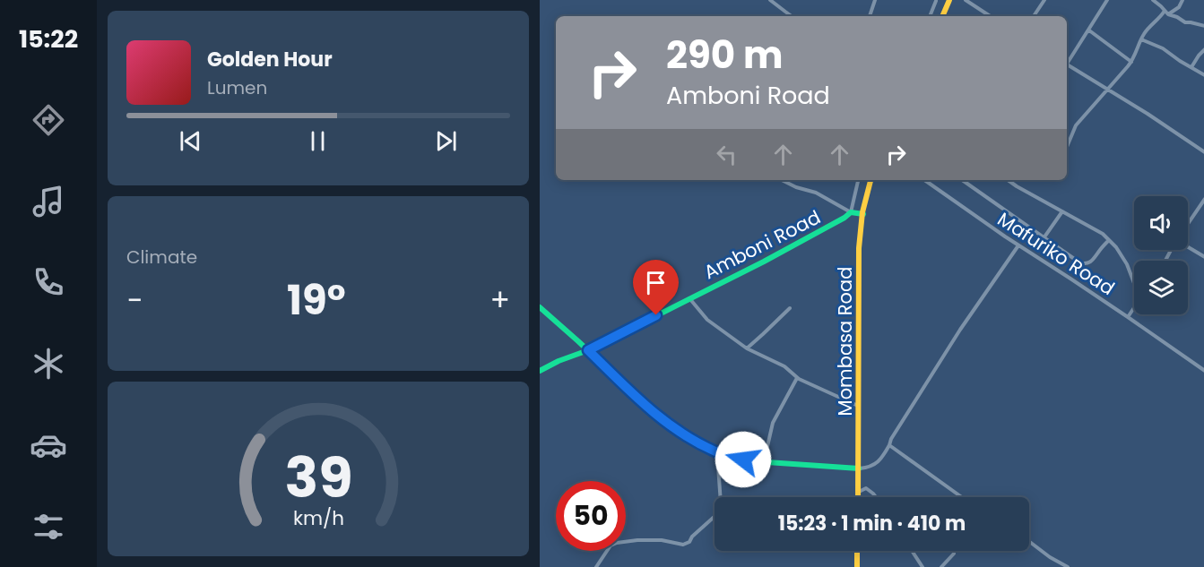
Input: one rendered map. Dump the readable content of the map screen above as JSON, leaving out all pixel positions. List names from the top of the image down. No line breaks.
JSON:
{"streets":{"main road":["Amboni Road","Mombasa Road"],"street":["Mafuriko Road"]},"page":{"tabs":"15:22","turn":["290 m","Amboni Road"],"song":["Golden Hour","Lumen"],"tile":"Climate","heat":["−","19°","+"],"limit":"50","trip":"15:23 · 1 min · 410 m","gauge":["39","km/h"]}}
